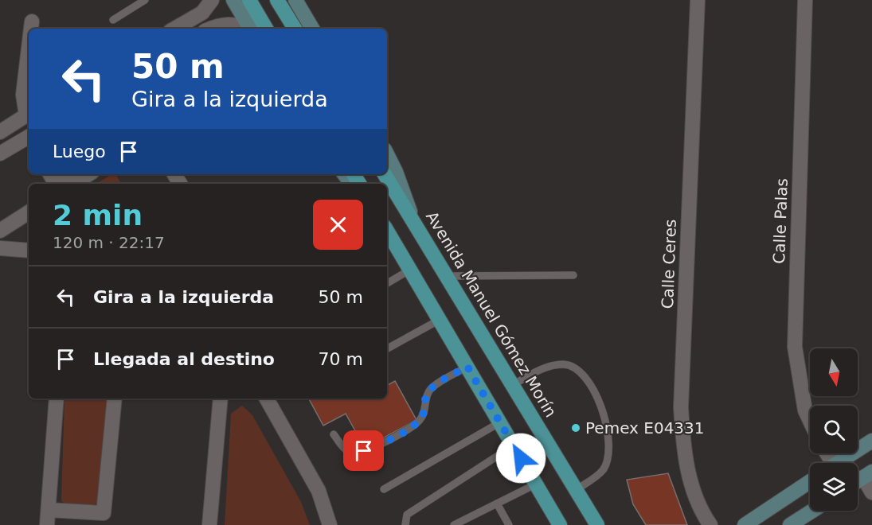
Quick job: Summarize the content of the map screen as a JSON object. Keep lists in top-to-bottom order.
{
  "streets": {
    "main road": ["Avenida Manuel Gómez Morín"],
    "street": ["Calle Palas", "Calle Ceres"]
  },
  "places": ["Pemex E04331"],
  "north": "bottom",
  "page": {
    "turn": ["50 m", "Gira a la izquierda"],
    "then": "Luego",
    "heading": ["2 min", "120 m · 22:17"],
    "list": [
      {
        "name": "Gira a la izquierda",
        "value": "50 m"
      },
      {
        "name": "Llegada al destino",
        "value": "70 m"
      }
    ]
  }
}
